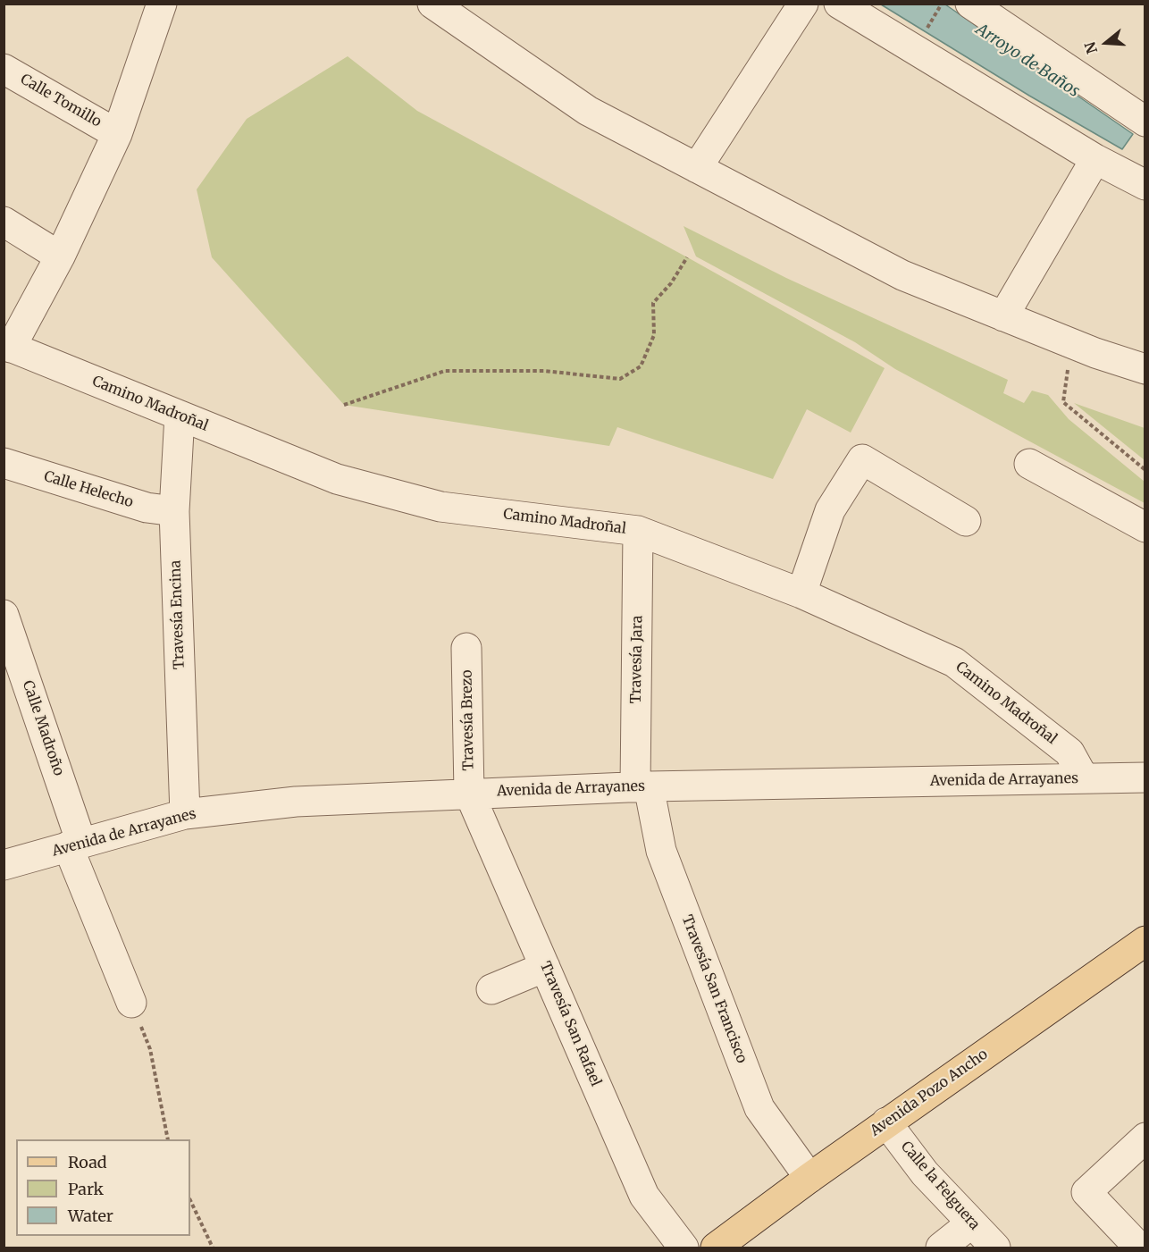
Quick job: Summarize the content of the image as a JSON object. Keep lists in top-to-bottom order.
{
  "streets": {
    "main road": ["Avenida Pozo Ancho"],
    "street": [
      "Calle Tomillo",
      "Camino Madroñal",
      "Calle Helecho",
      "Travesía Encina",
      "Travesía Jara",
      "Travesía Brezo",
      "Calle Madroño",
      "Avenida de Arrayanes",
      "Travesía San Francisco",
      "Travesía San Rafael",
      "Calle la Felguera"
    ]
  },
  "crossings": [
    ["Camino Madroñal", "Travesía Encina"],
    ["Camino Madroñal", "Travesía Jara"],
    ["Camino Madroñal", "Avenida de Arrayanes"],
    ["Calle Helecho", "Travesía Encina"],
    ["Travesía Encina", "Avenida de Arrayanes"],
    ["Travesía Jara", "Avenida de Arrayanes"],
    ["Travesía Jara", "Travesía San Francisco"],
    ["Travesía Brezo", "Avenida de Arrayanes"],
    ["Travesía Brezo", "Travesía San Rafael"],
    ["Calle Madroño", "Avenida de Arrayanes"],
    ["Avenida de Arrayanes", "Travesía San Francisco"],
    ["Avenida de Arrayanes", "Travesía San Rafael"],
    ["Travesía San Francisco", "Avenida Pozo Ancho"],
    ["Avenida Pozo Ancho", "Calle la Felguera"]
  ],
  "water": ["Arroyo de Baños"],
  "legend": ["Road", "Park", "Water"],
  "north": "left"
}
